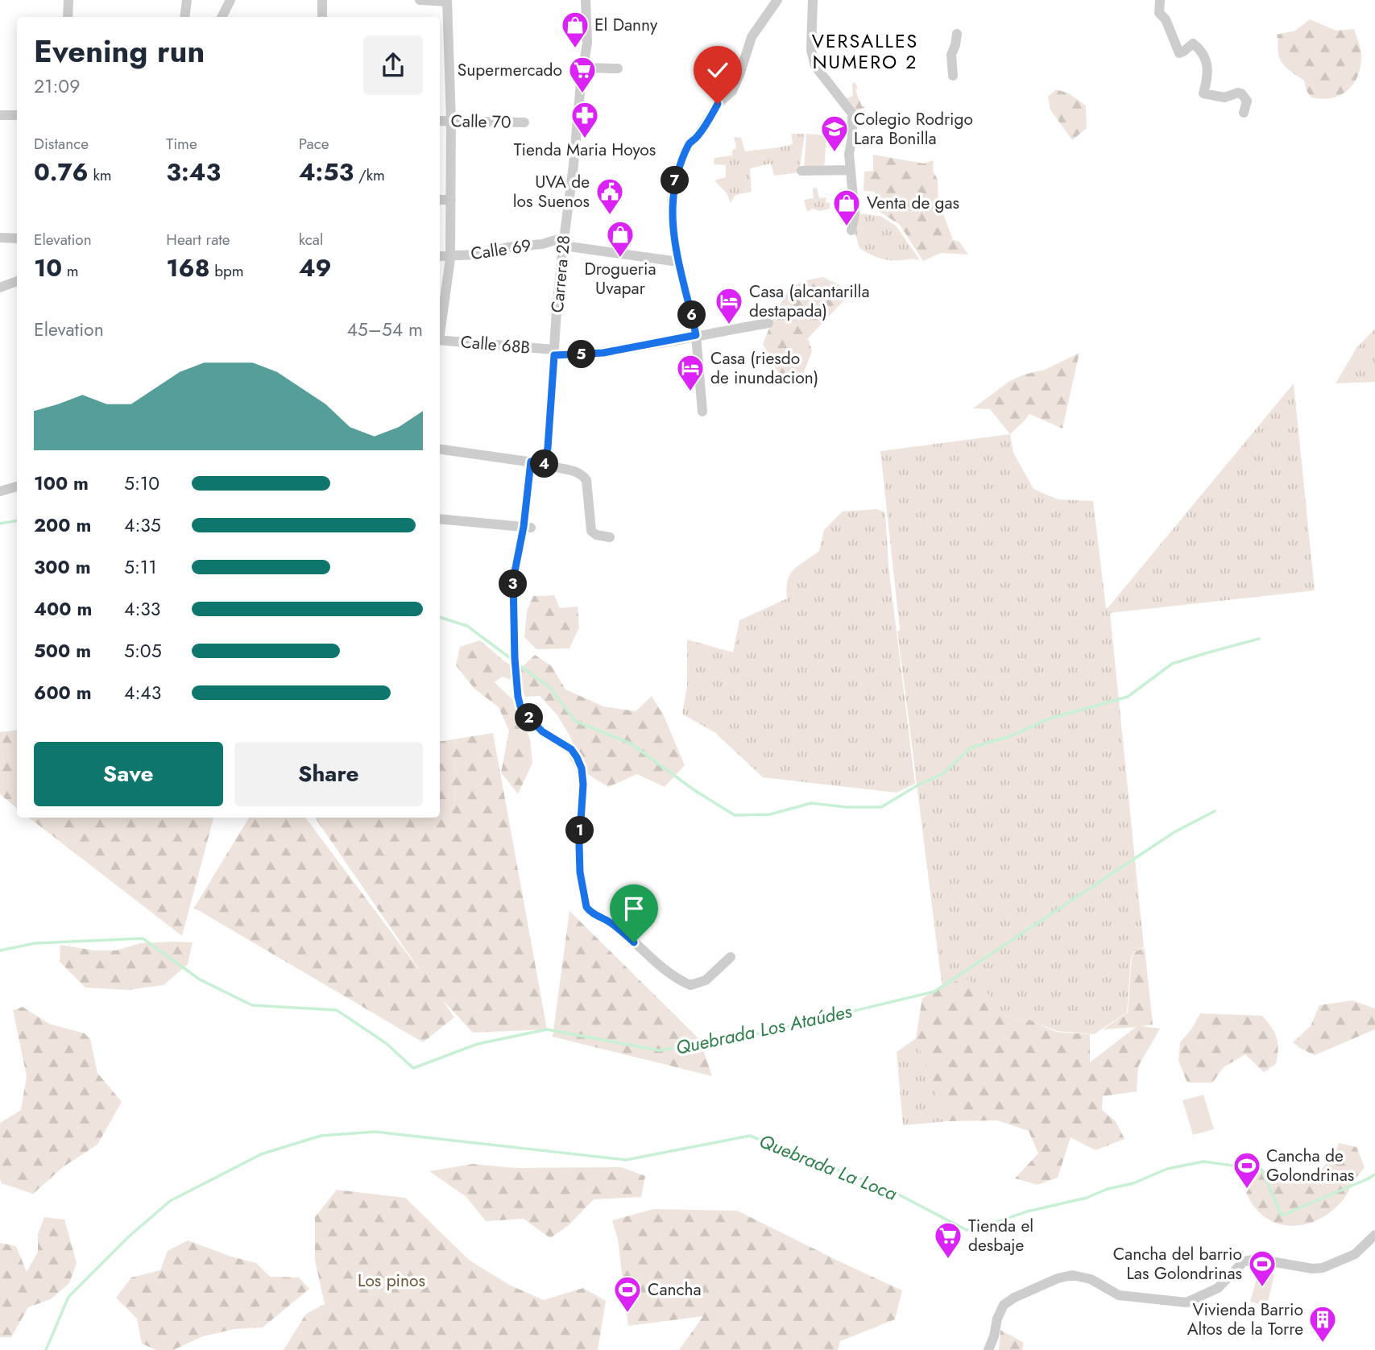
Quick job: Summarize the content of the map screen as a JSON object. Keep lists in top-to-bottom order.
{
  "streets": {
    "street": [
      "Calle 70",
      "Calle 69",
      "Carrera 28",
      "Calle 68B"
    ]
  },
  "crossings": [
    ["Calle 69", "Carrera 28"],
    ["Carrera 28", "Calle 68B"]
  ],
  "districts": ["VERSALLES NUMERO 2"],
  "water": ["Quebrada Los Ataúdes", "Quebrada La Loca"],
  "parks": ["Los pinos"],
  "places": {
    "shop": ["El Danny", "Venta de gas", "Drogueria Uvapar"],
    "supermarket": ["Supermercado", "Tienda el desbaje"],
    "pharmacy": ["Tienda Maria Hoyos"],
    "school or university": ["Colegio Rodrigo Lara Bonilla"],
    "public building": ["UVA de los Suenos"],
    "hotel": ["Casa (alcantarilla destapada)", "Casa (riesdo de inundacion)"],
    "sports": ["Cancha de Golondrinas", "Cancha del barrio Las Golondrinas", "Cancha"],
    "building": ["Vivienda Barrio Altos de la Torre"]
  },
  "page": {
    "heading": ["Evening run", "21:09"],
    "stats": [
      ["Distance", "0.76 km"],
      ["Time", "3:43"],
      ["Pace", "4:53 /km"],
      ["Elevation", "10 m"],
      ["Heart rate", "168 bpm"],
      ["kcal", "49"]
    ],
    "pins": [
      "7",
      "6",
      "5",
      "4",
      "3",
      "2",
      "1"
    ],
    "chart": ["Elevation", "45–54 m"],
    "list": [
      {
        "name": "100 m",
        "note": "5:10"
      },
      {
        "name": "200 m",
        "note": "4:35"
      },
      {
        "name": "300 m",
        "note": "5:11"
      },
      {
        "name": "400 m",
        "note": "4:33"
      },
      {
        "name": "500 m",
        "note": "5:05"
      },
      {
        "name": "600 m",
        "note": "4:43"
      }
    ],
    "buttons": ["Save", "Share"]
  }
}
